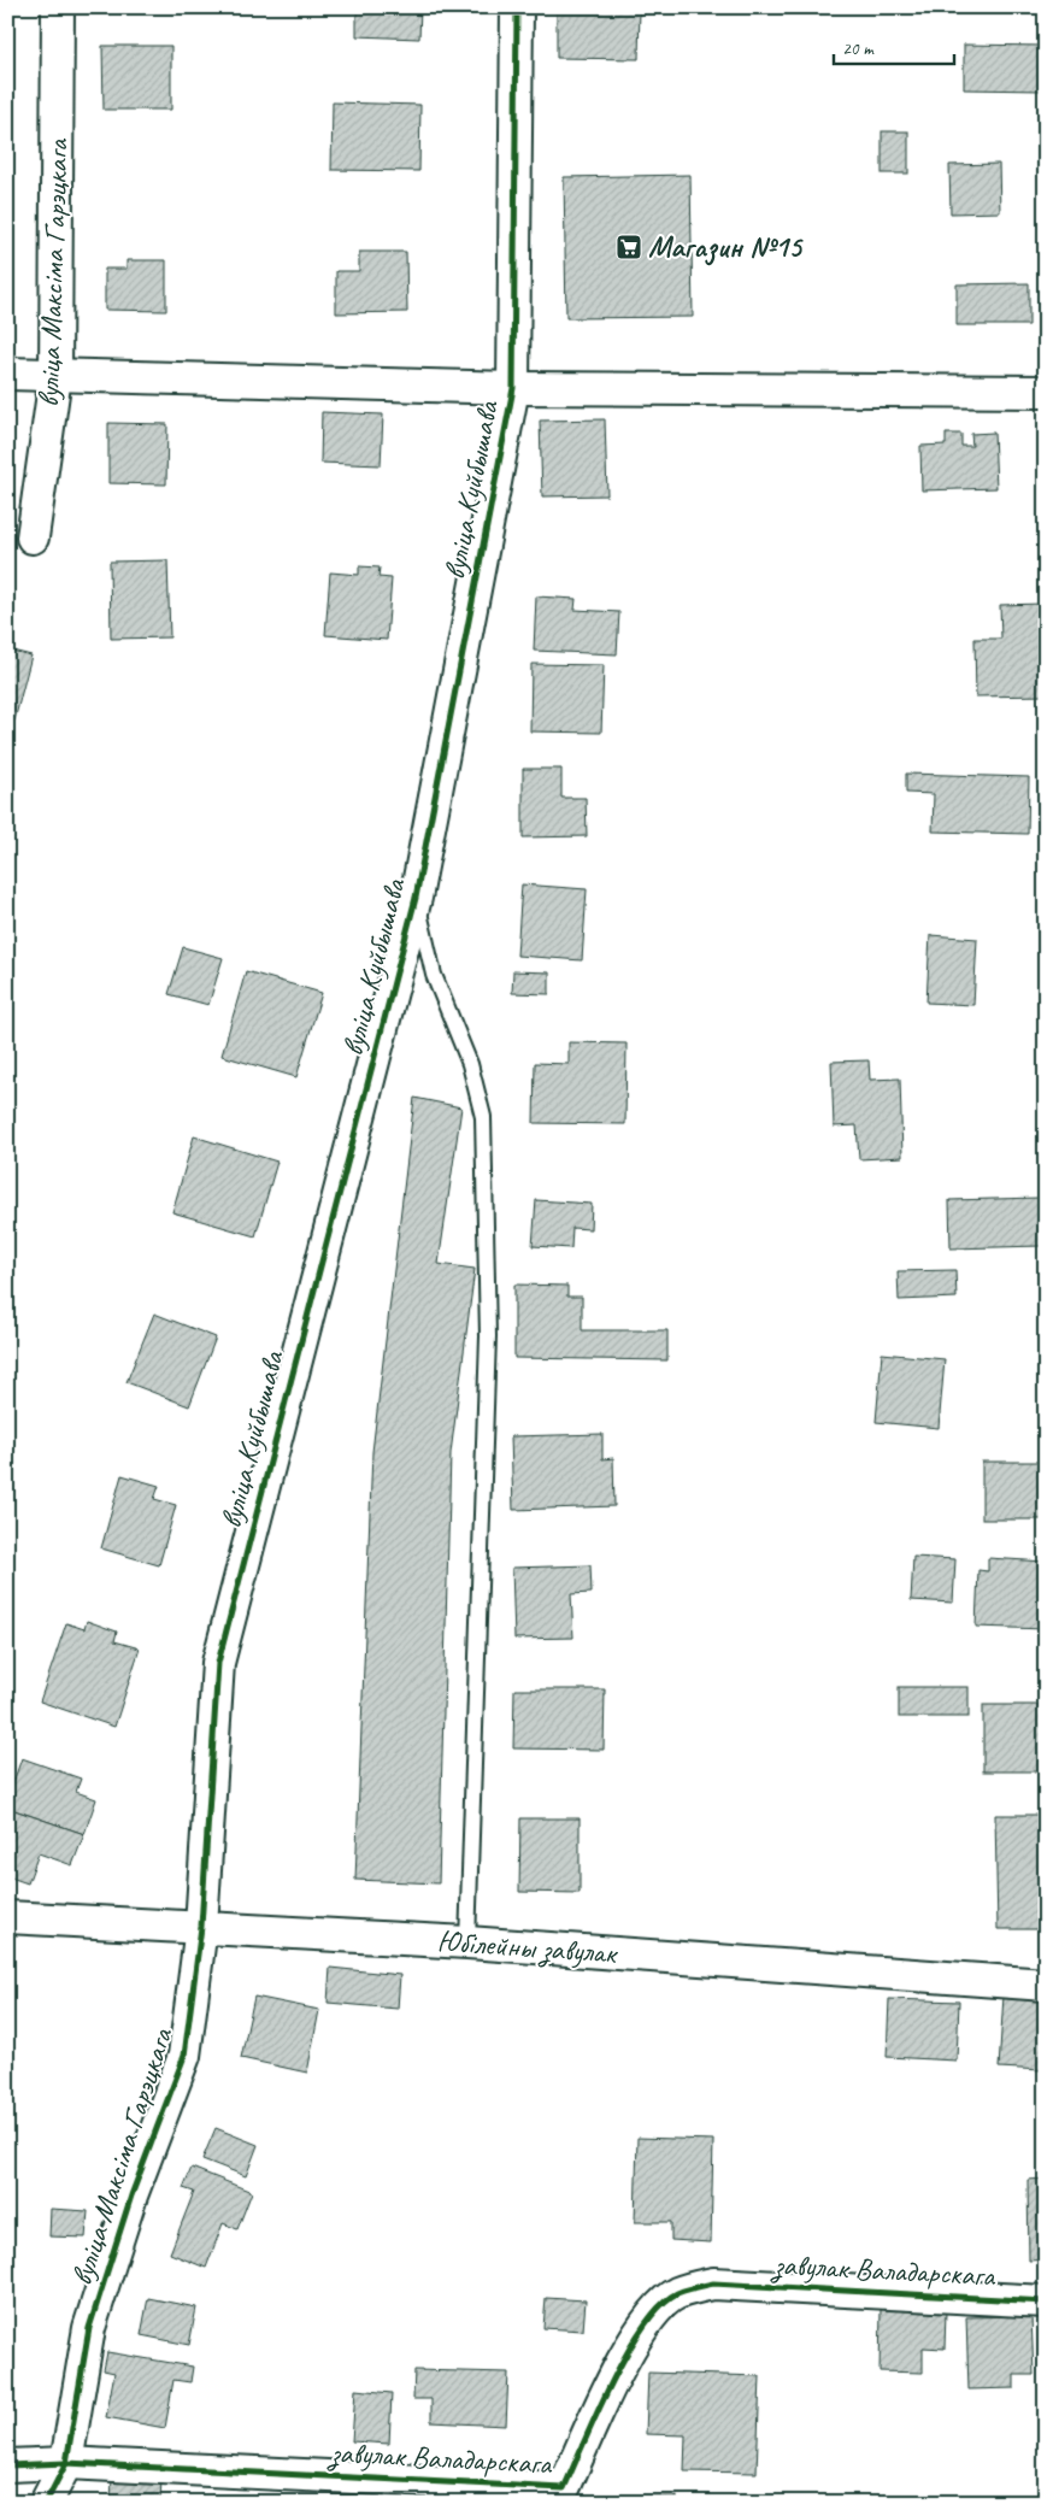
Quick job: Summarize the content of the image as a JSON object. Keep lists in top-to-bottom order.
{
  "streets": {
    "street": [
      "вуліца Максіма Гарэцкага",
      "вуліца Куйбышава",
      "Юбілейны завулак",
      "завулак Валадарскага"
    ]
  },
  "crossings": [
    ["вуліца Максіма Гарэцкага", "вуліца Куйбышава"],
    ["вуліца Максіма Гарэцкага", "Юбілейны завулак"],
    ["вуліца Максіма Гарэцкага", "завулак Валадарскага"],
    ["вуліца Куйбышава", "Юбілейны завулак"]
  ],
  "places": {
    "supermarket": ["Магазин №15"]
  },
  "scale_bar": "20 m"
}
